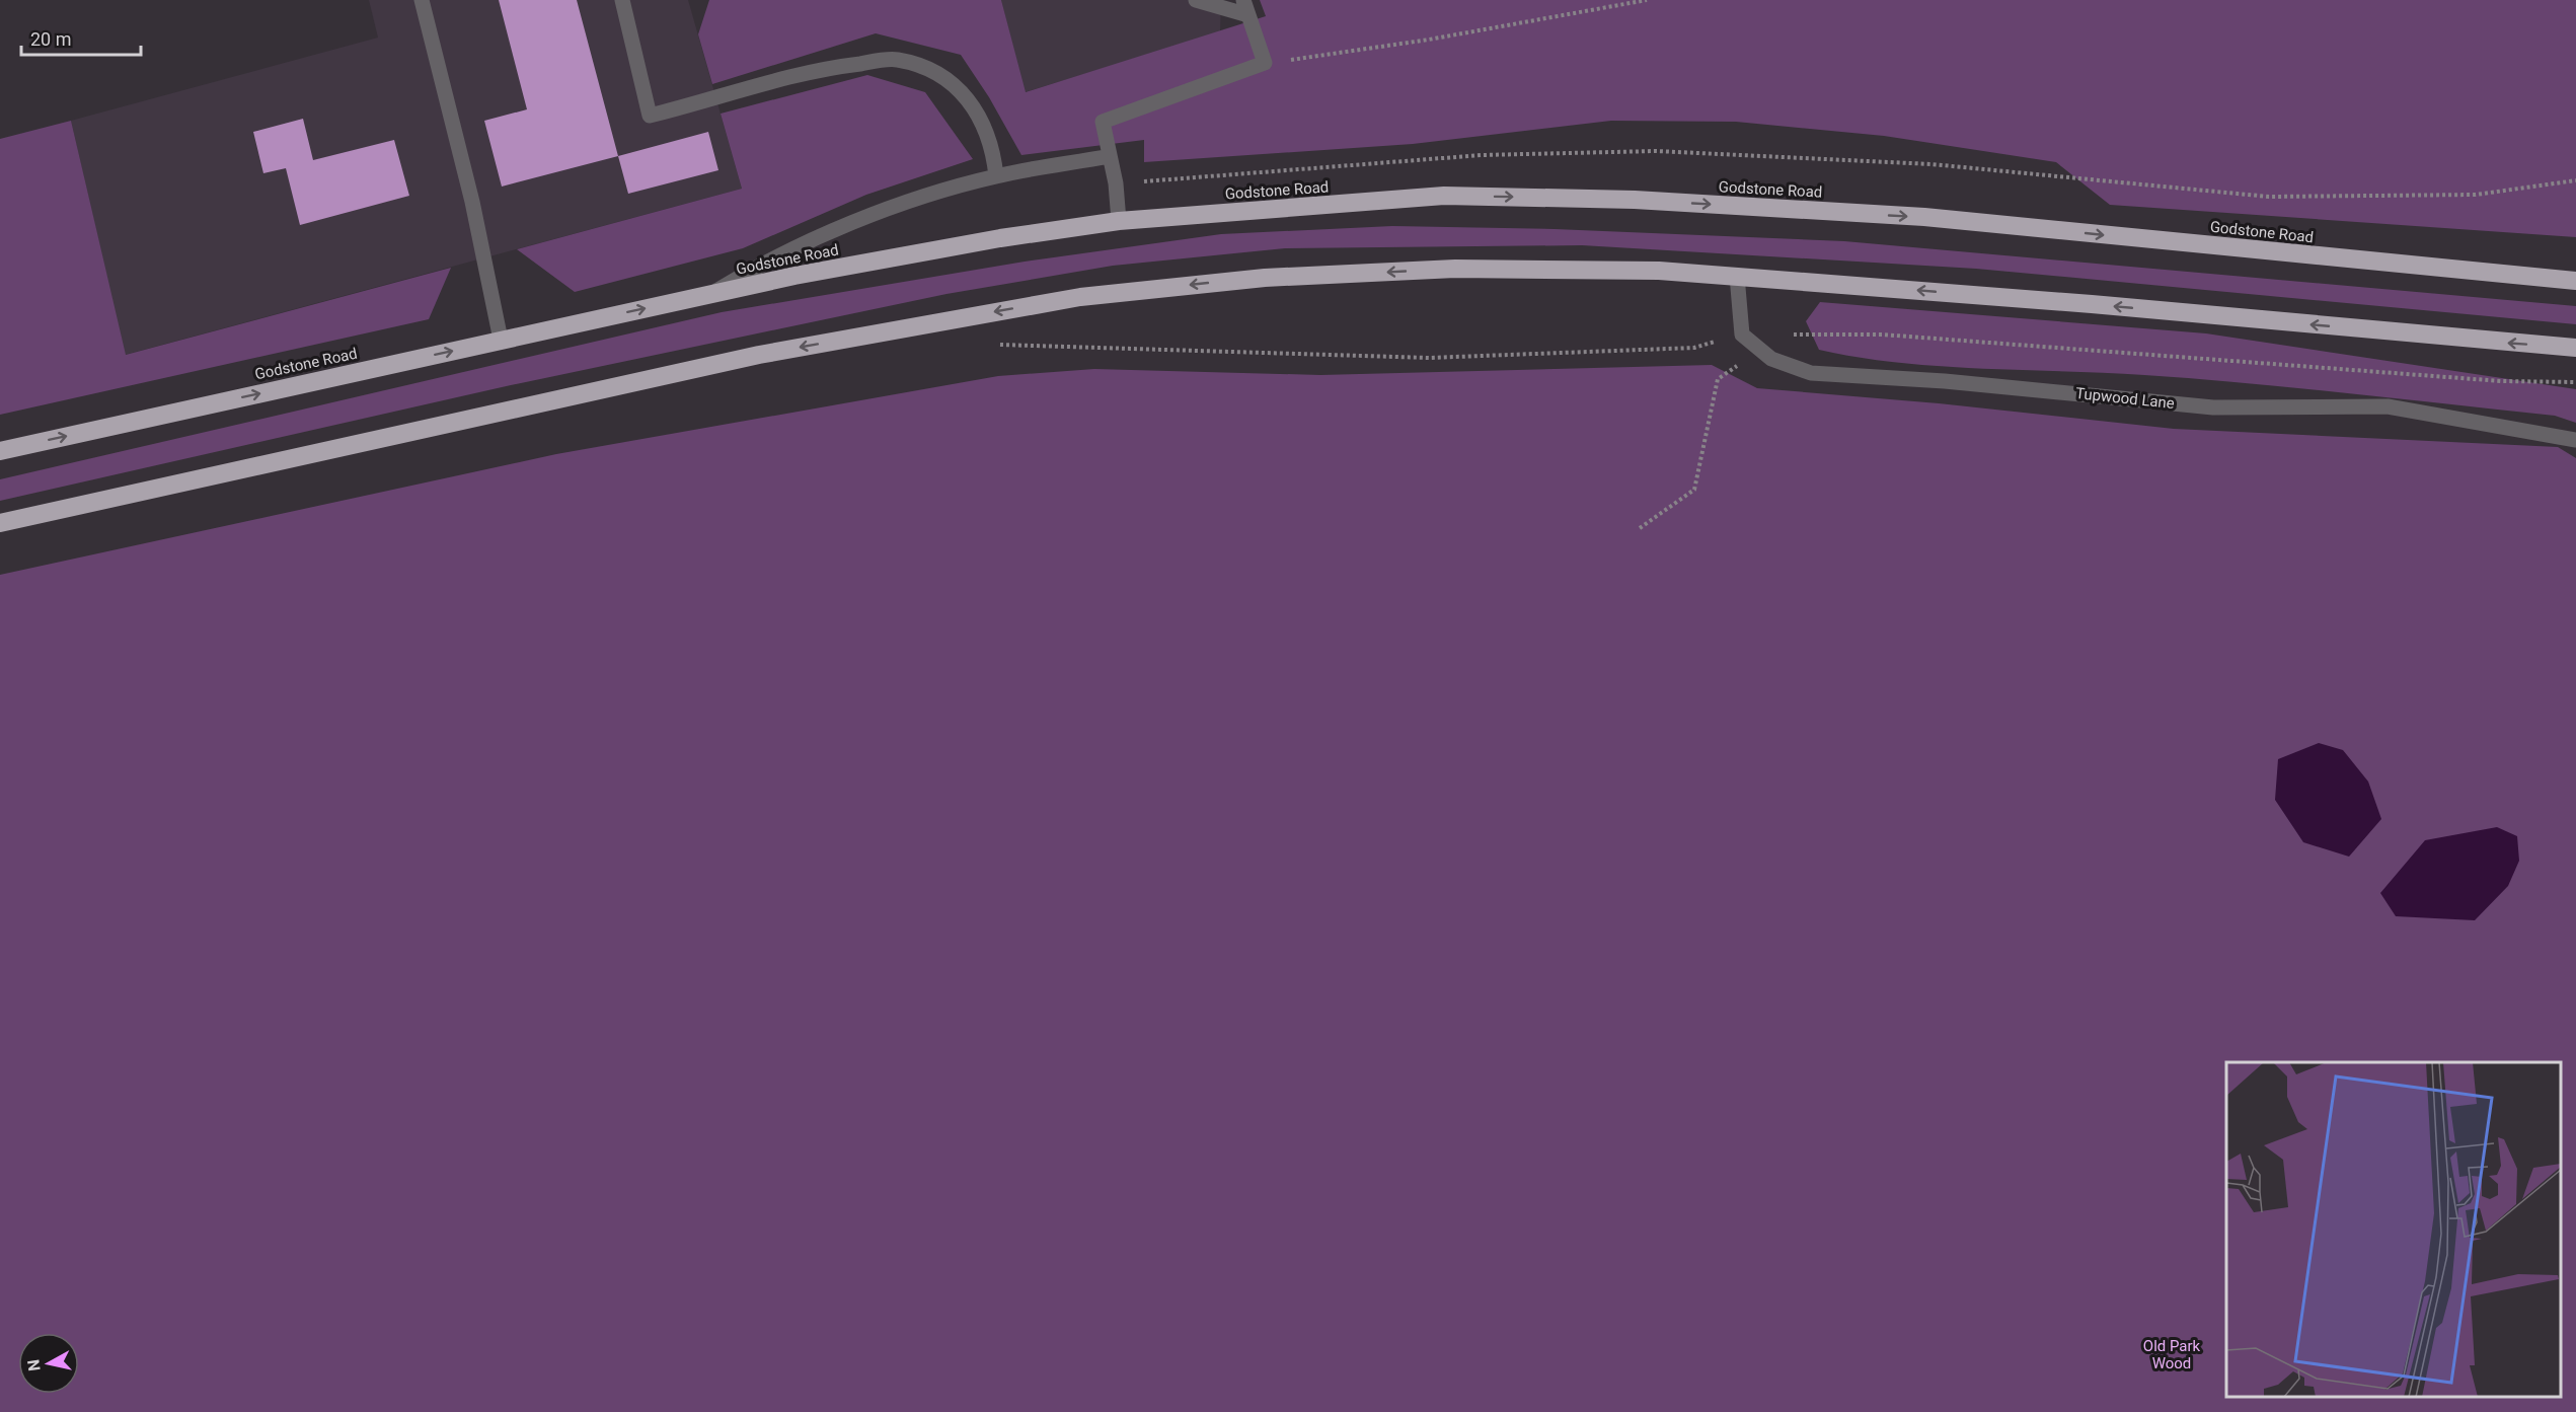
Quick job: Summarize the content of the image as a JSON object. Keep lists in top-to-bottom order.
{
  "streets": {
    "highway": ["Godstone Road"],
    "street": ["Tupwood Lane"]
  },
  "parks": ["Old Park Wood"],
  "scale_bar": "20 m",
  "north": "left"
}
